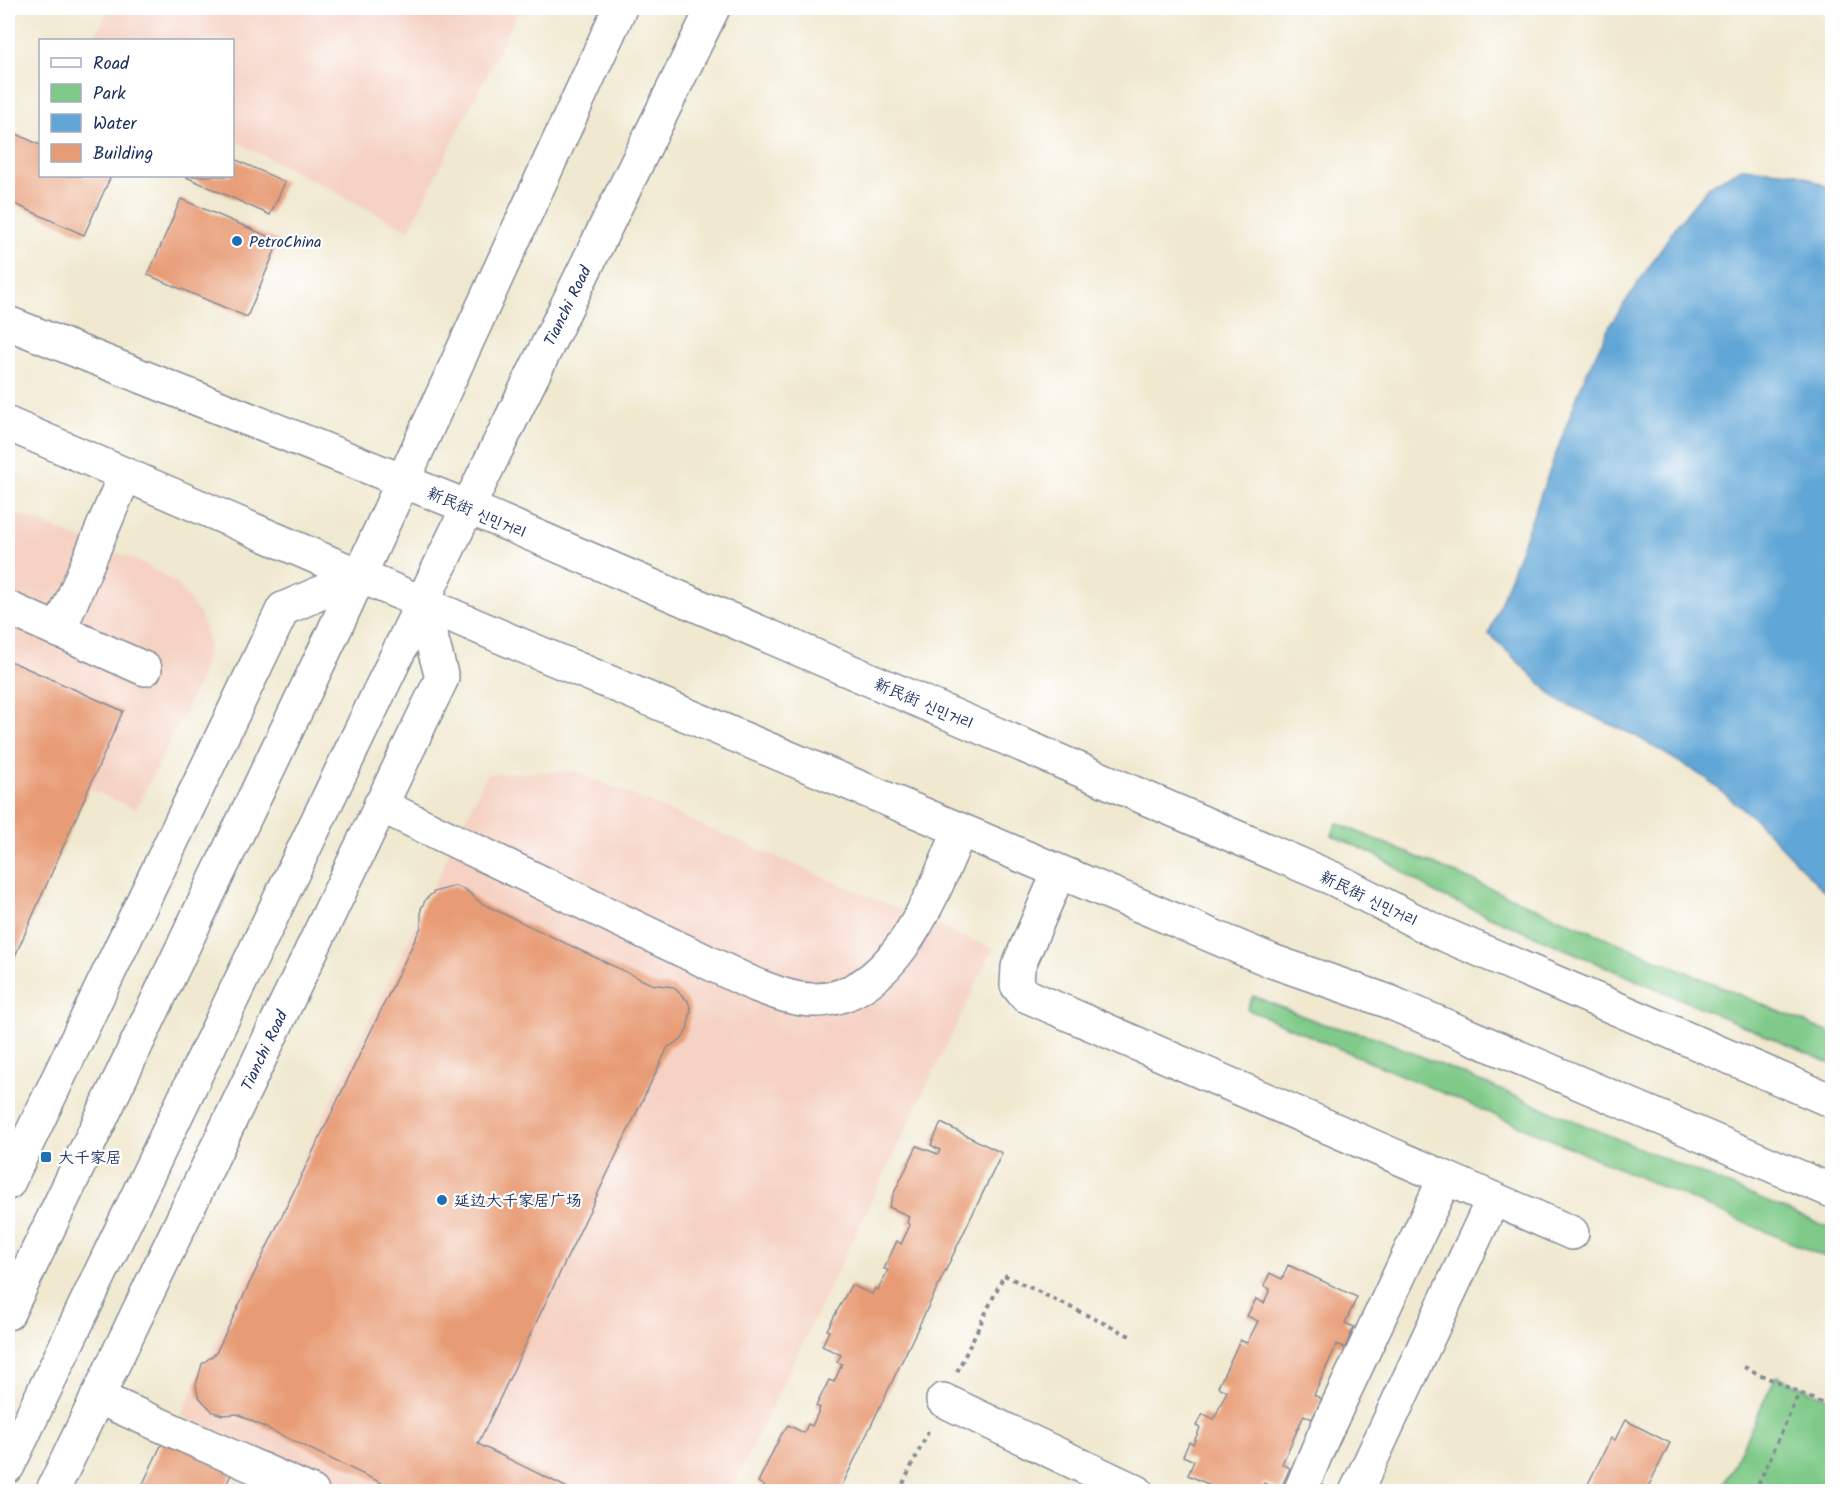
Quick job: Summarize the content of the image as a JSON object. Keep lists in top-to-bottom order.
{
  "streets": {
    "main road": ["Tianchi Road", "新民街 신민거리"]
  },
  "crossings": [
    ["Tianchi Road", "新民街 신민거리"]
  ],
  "places": {
    "other": ["PetroChina", "延边大千家居广场"],
    "transit": ["大千家居"]
  },
  "legend": [
    "Road",
    "Park",
    "Water",
    "Building"
  ]
}
